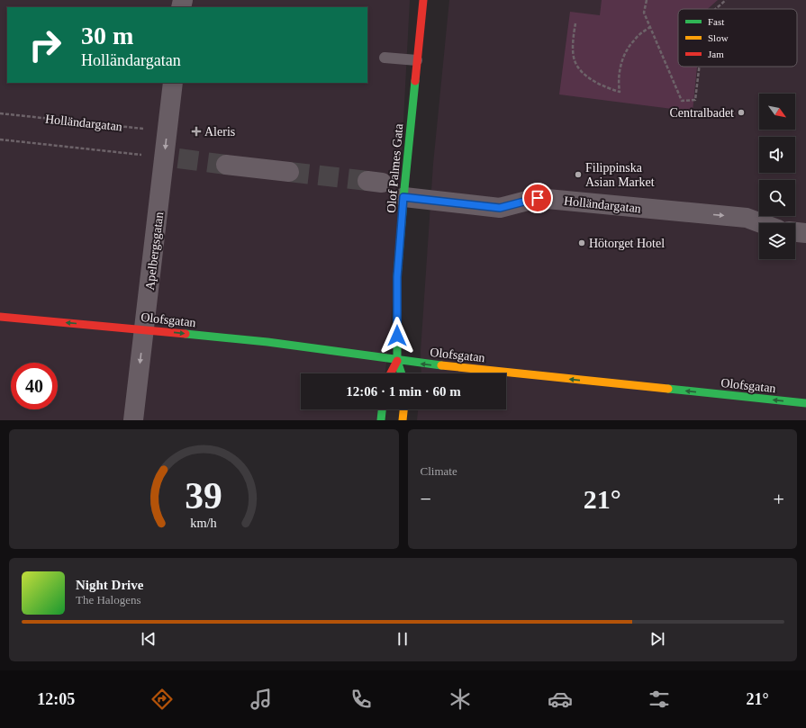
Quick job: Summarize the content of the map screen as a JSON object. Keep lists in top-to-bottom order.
{
  "streets": {
    "street": [
      "Holländargatan",
      "Olof Palmes Gata",
      "Apelbergsgatan",
      "Olofsgatan"
    ]
  },
  "crossings": [
    ["Holländargatan", "Olof Palmes Gata"],
    ["Holländargatan", "Apelbergsgatan"],
    ["Olof Palmes Gata", "Olofsgatan"],
    ["Apelbergsgatan", "Olofsgatan"]
  ],
  "one_way": ["Holländargatan", "Apelbergsgatan"],
  "places": {
    "other": ["Centralbadet", "Filippinska Asian Market", "Hötorget Hotel"],
    "health": ["Aleris"]
  },
  "legend": ["Fast", "Slow", "Jam"],
  "north": "bottom right",
  "page": {
    "turn": ["30 m", "Holländargatan"],
    "limit": "40",
    "trip": "12:06 · 1 min · 60 m",
    "tile": "Climate",
    "heat": ["−", "21°", "+"],
    "song": ["Night Drive", "The Halogens"],
    "tabs": ["12:05", "21°"],
    "gauge": ["39", "km/h"]
  }
}
